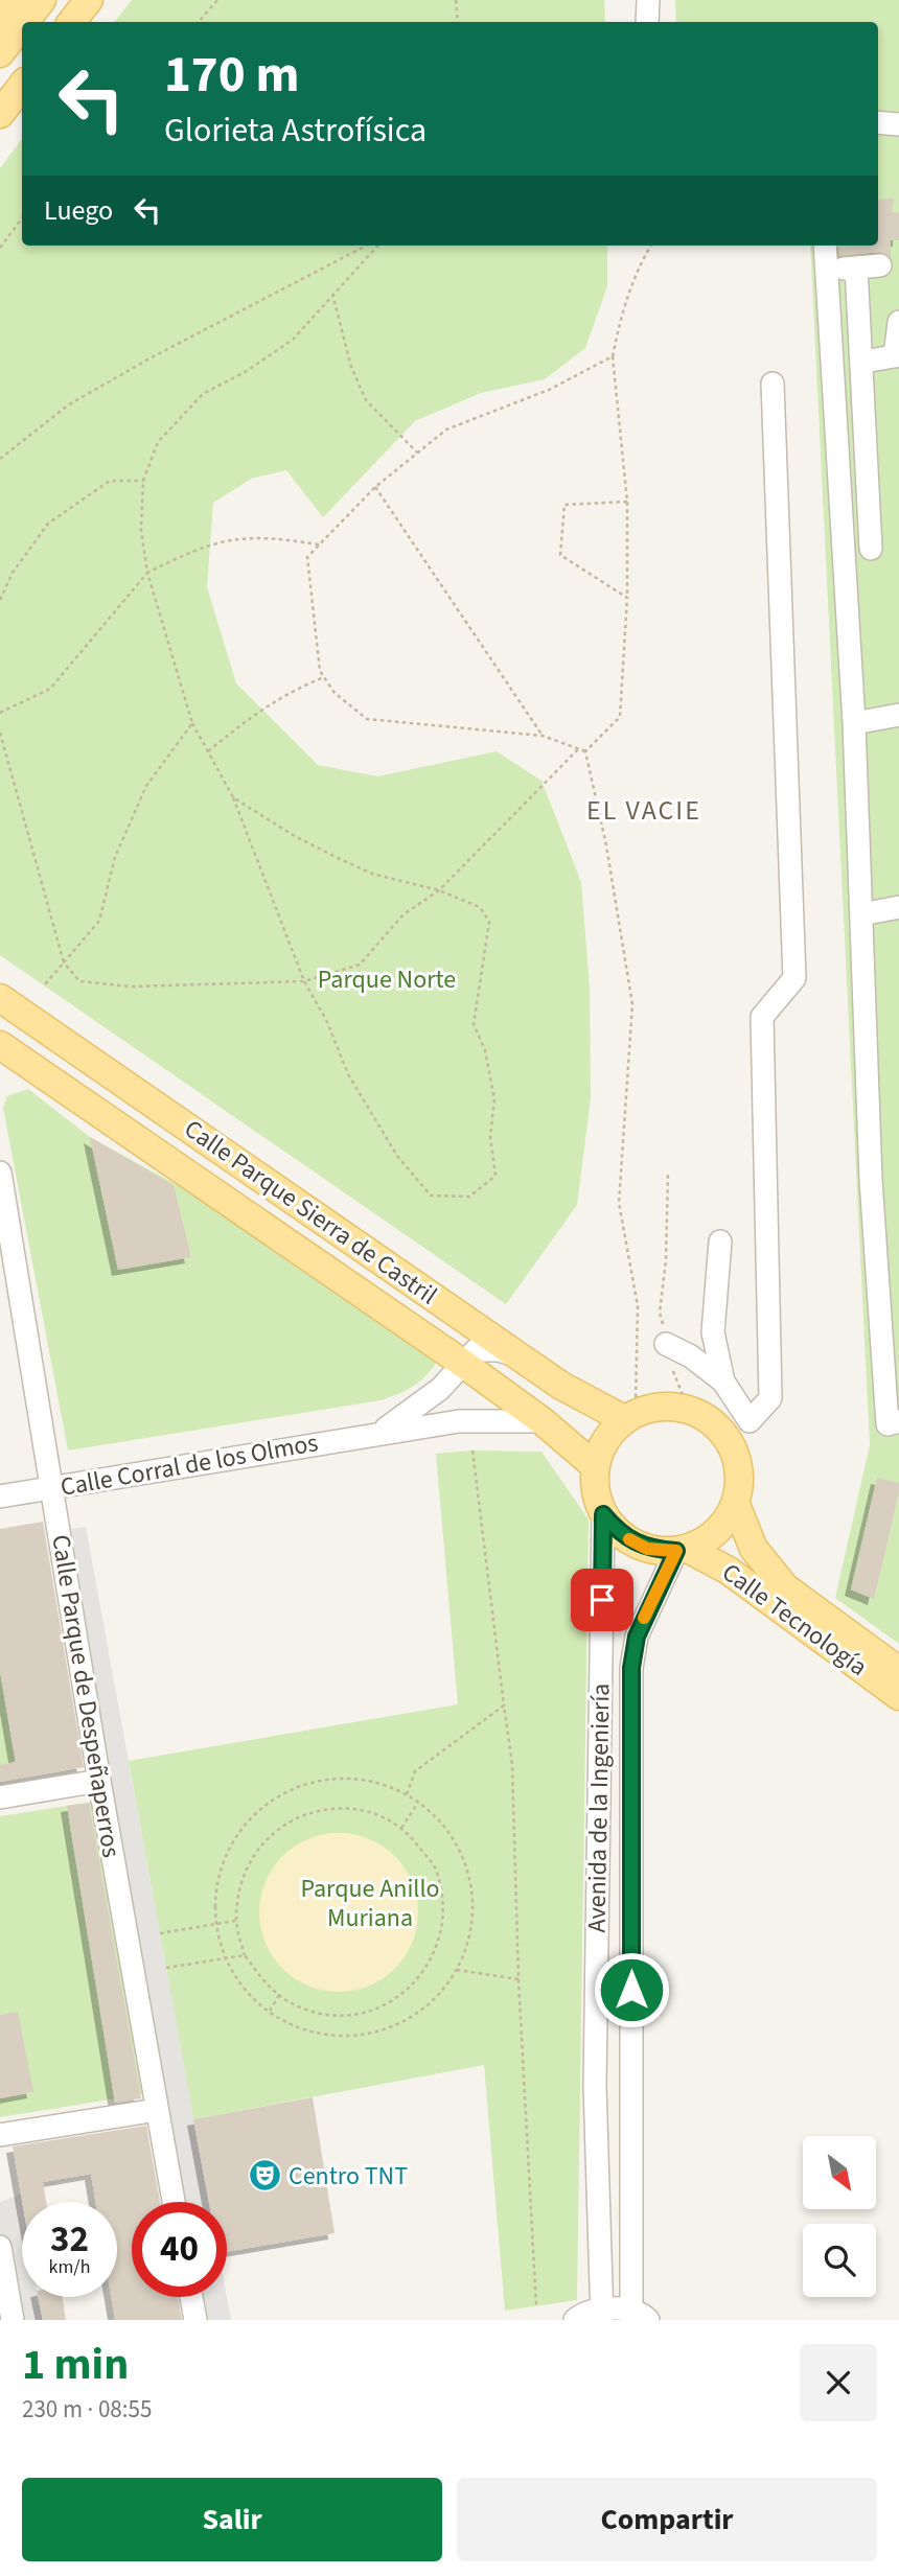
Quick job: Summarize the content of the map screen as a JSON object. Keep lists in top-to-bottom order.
{
  "streets": {
    "main road": ["Calle Parque Sierra de Castril", "Calle Tecnología"],
    "street": ["Calle Corral de los Olmos", "Calle Parque de Despeñaperros", "Avenida de la Ingeniería"]
  },
  "crossings": [
    ["Calle Parque Sierra de Castril", "Calle Corral de los Olmos"],
    ["Calle Parque Sierra de Castril", "Calle Tecnología"],
    ["Calle Parque Sierra de Castril", "Avenida de la Ingeniería"],
    ["Calle Corral de los Olmos", "Calle Parque de Despeñaperros"],
    ["Calle Tecnología", "Avenida de la Ingeniería"]
  ],
  "districts": ["EL VACIE"],
  "parks": ["Parque Norte", "Parque Anillo Muriana"],
  "places": {
    "theatre": ["Centro TNT"]
  },
  "north": "bottom right",
  "page": {
    "turn": ["170 m", "Glorieta Astrofísica"],
    "then": "Luego",
    "speed": "32 km/h",
    "limit": "40",
    "heading": ["1 min", "230 m · 08:55"],
    "buttons": ["Salir", "Compartir"]
  }
}
